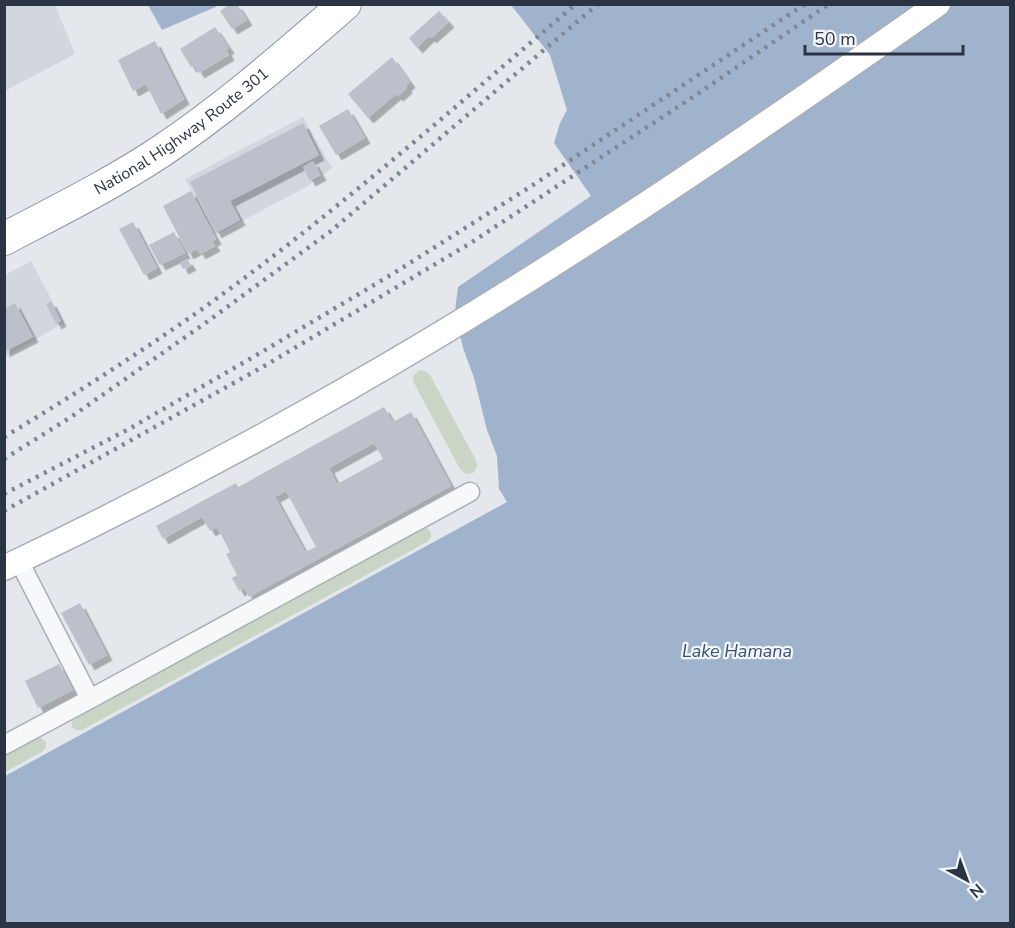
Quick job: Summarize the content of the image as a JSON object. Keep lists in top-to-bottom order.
{
  "streets": {
    "highway": ["National Highway Route 301"]
  },
  "water": ["Lake Hamana"],
  "scale_bar": "50 m",
  "north": "bottom right"
}
